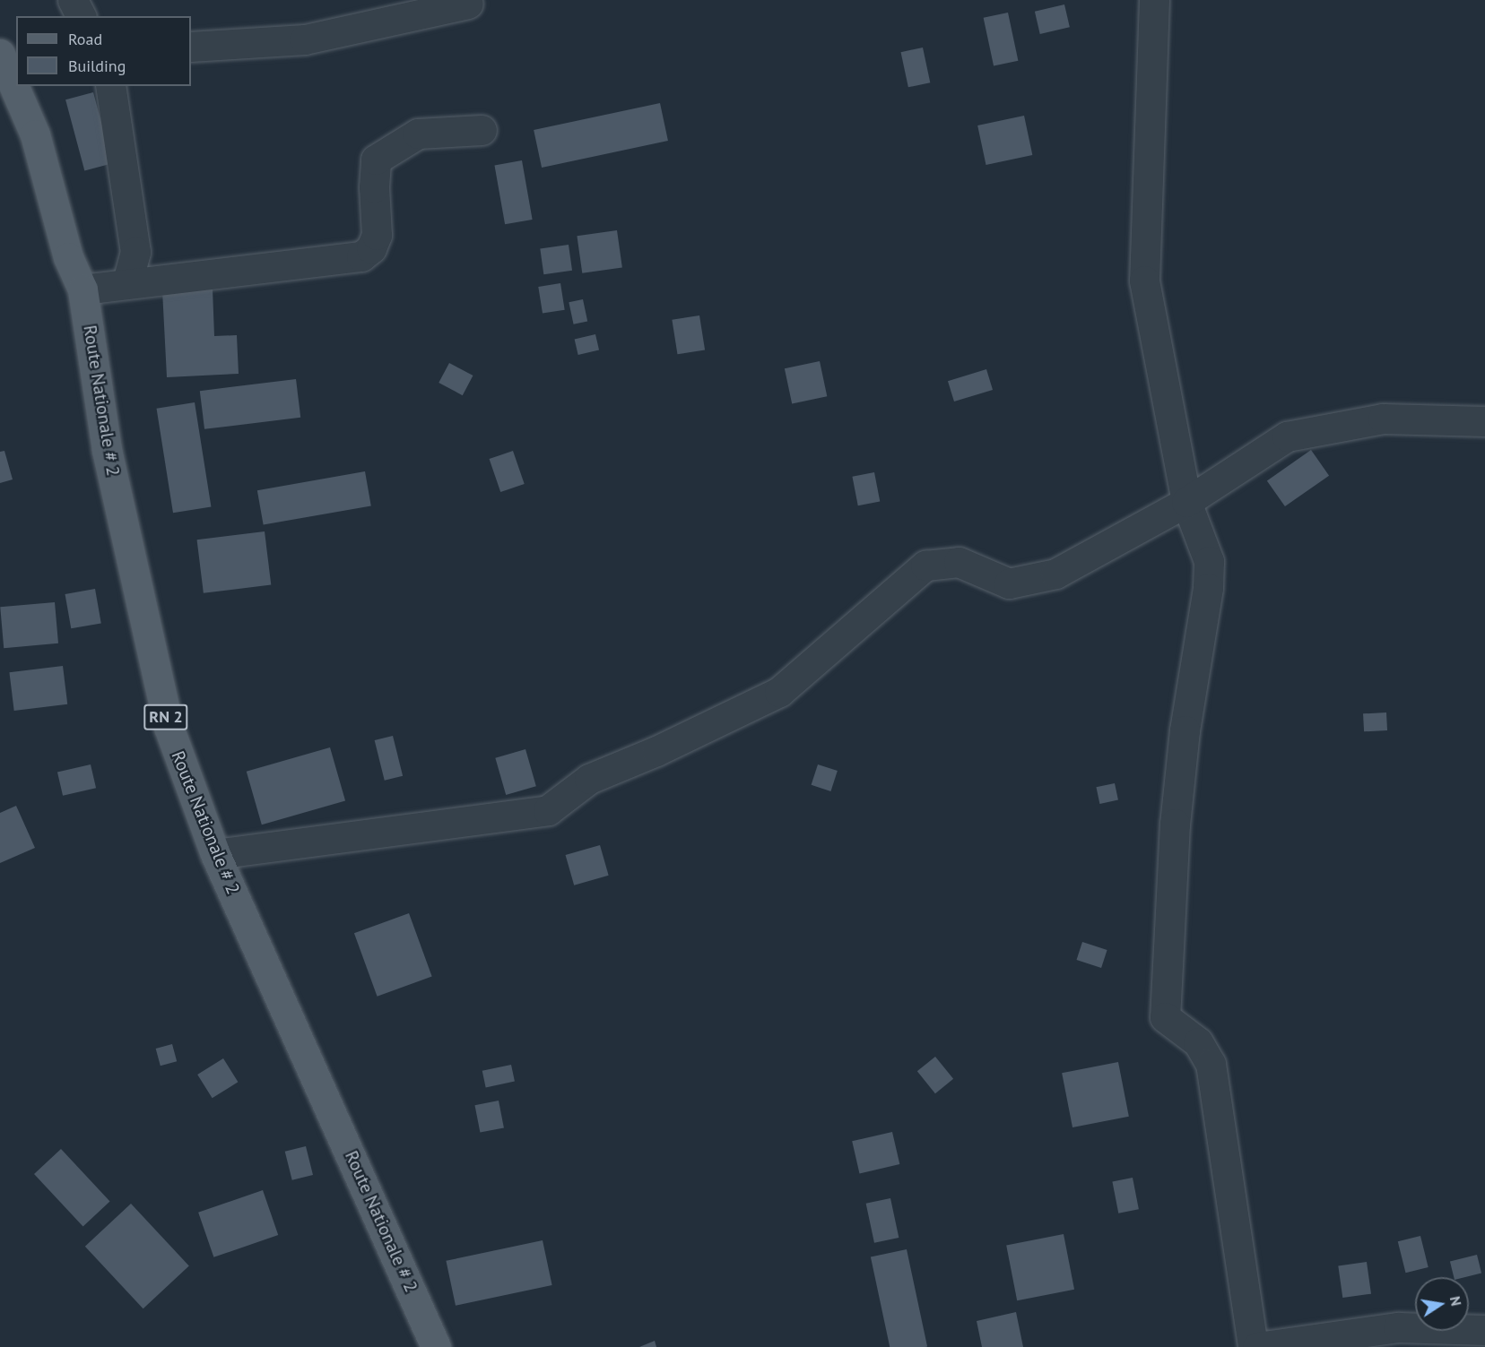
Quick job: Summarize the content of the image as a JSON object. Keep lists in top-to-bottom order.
{
  "streets": {
    "main road": ["Route Nationale # 2", "RN 2"]
  },
  "legend": ["Road", "Building"],
  "north": "right"
}
